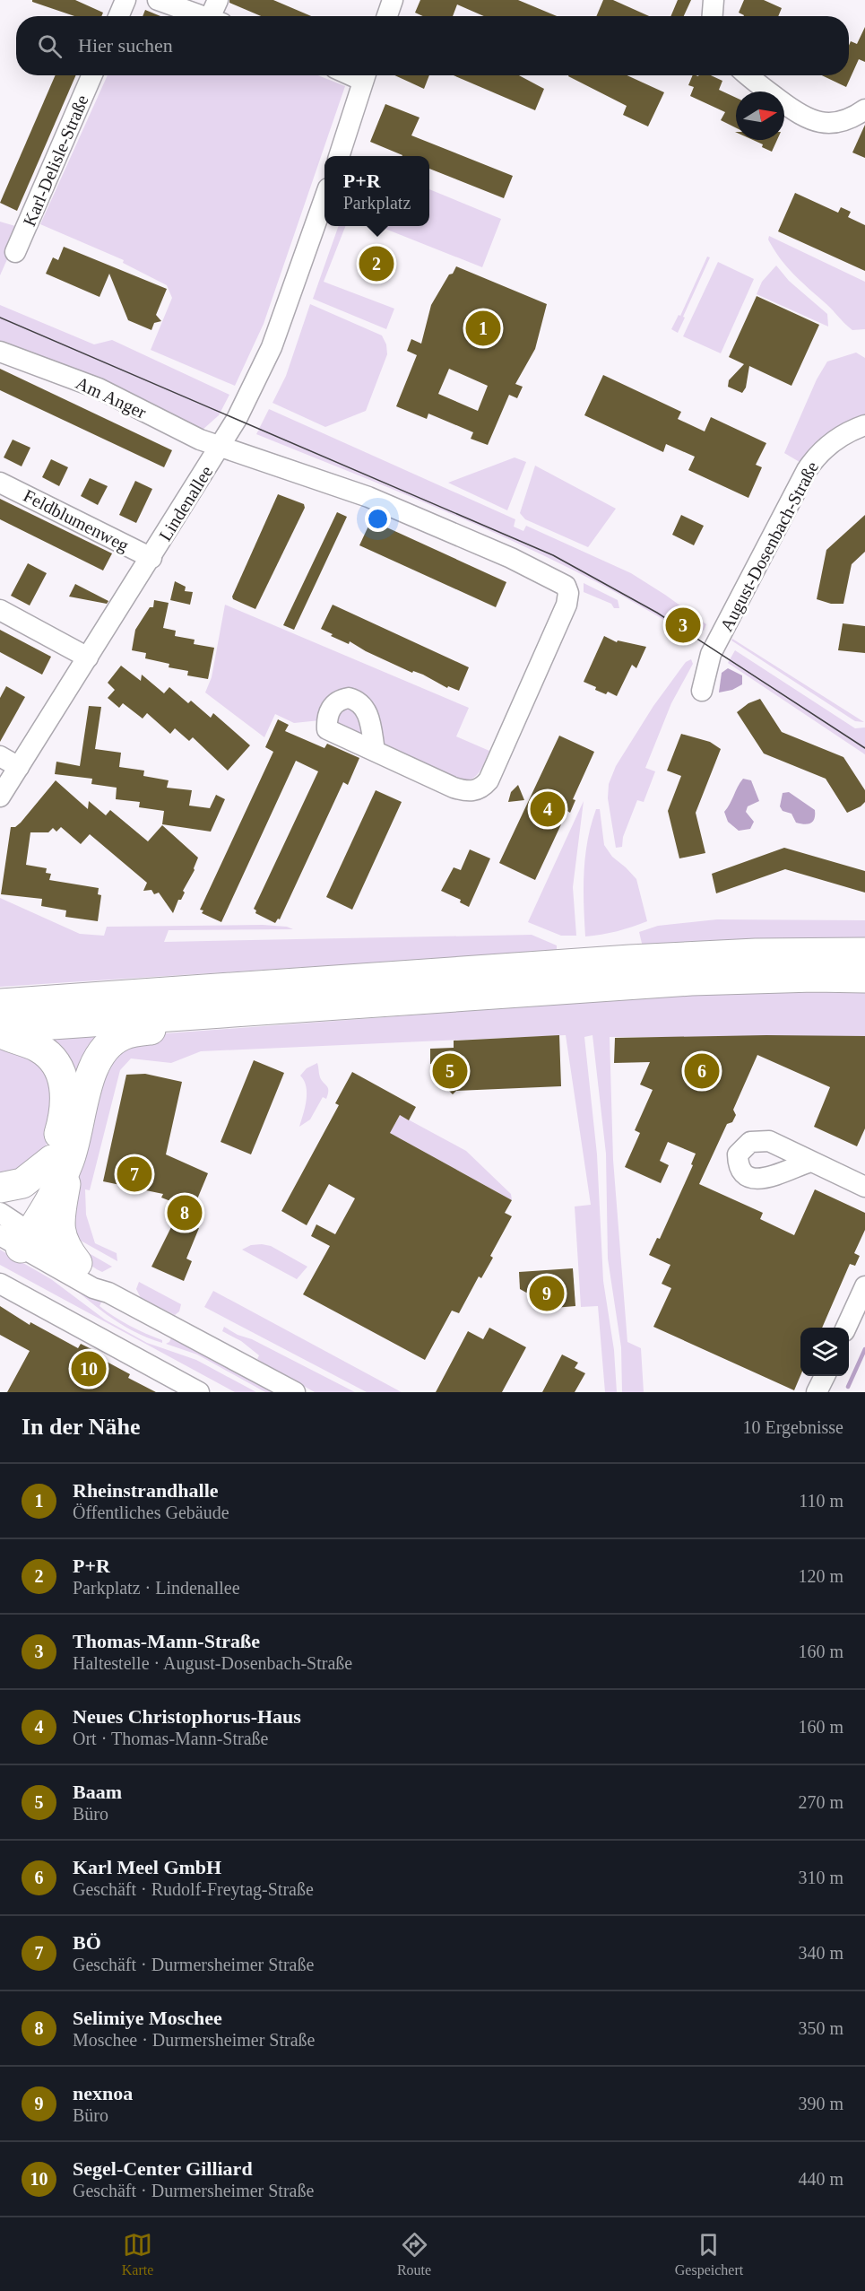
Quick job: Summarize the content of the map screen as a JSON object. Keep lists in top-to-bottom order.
{
  "streets": {
    "street": [
      "Karl-Delisle-Straße",
      "Am Anger",
      "Lindenallee",
      "Feldblumenweg",
      "August-Dosenbach-Straße"
    ]
  },
  "crossings": [
    ["Am Anger", "Lindenallee"],
    ["Lindenallee", "Feldblumenweg"]
  ],
  "north": "right",
  "page": {
    "search": "Hier suchen",
    "popup": ["P+R", "Parkplatz"],
    "pins": [
      "2",
      "1",
      "3",
      "4",
      "5",
      "6",
      "7",
      "8",
      "9",
      "10"
    ],
    "heading": ["In der Nähe", "10 Ergebnisse"],
    "list": [
      {
        "mark": "1",
        "name": "Rheinstrandhalle",
        "note": "Öffentliches Gebäude",
        "value": "110 m"
      },
      {
        "mark": "2",
        "name": "P+R",
        "note": "Parkplatz · Lindenallee",
        "value": "120 m"
      },
      {
        "mark": "3",
        "name": "Thomas-Mann-Straße",
        "note": "Haltestelle · August-Dosenbach-Straße",
        "value": "160 m"
      },
      {
        "mark": "4",
        "name": "Neues Christophorus-Haus",
        "note": "Ort · Thomas-Mann-Straße",
        "value": "160 m"
      },
      {
        "mark": "5",
        "name": "Baam",
        "note": "Büro",
        "value": "270 m"
      },
      {
        "mark": "6",
        "name": "Karl Meel GmbH",
        "note": "Geschäft · Rudolf-Freytag-Straße",
        "value": "310 m"
      },
      {
        "mark": "7",
        "name": "BÖ",
        "note": "Geschäft · Durmersheimer Straße",
        "value": "340 m"
      },
      {
        "mark": "8",
        "name": "Selimiye Moschee",
        "note": "Moschee · Durmersheimer Straße",
        "value": "350 m"
      },
      {
        "mark": "9",
        "name": "nexnoa",
        "note": "Büro",
        "value": "390 m"
      },
      {
        "mark": "10",
        "name": "Segel-Center Gilliard",
        "note": "Geschäft · Durmersheimer Straße",
        "value": "440 m"
      }
    ],
    "nav": ["Karte", "Route", "Gespeichert"]
  }
}
